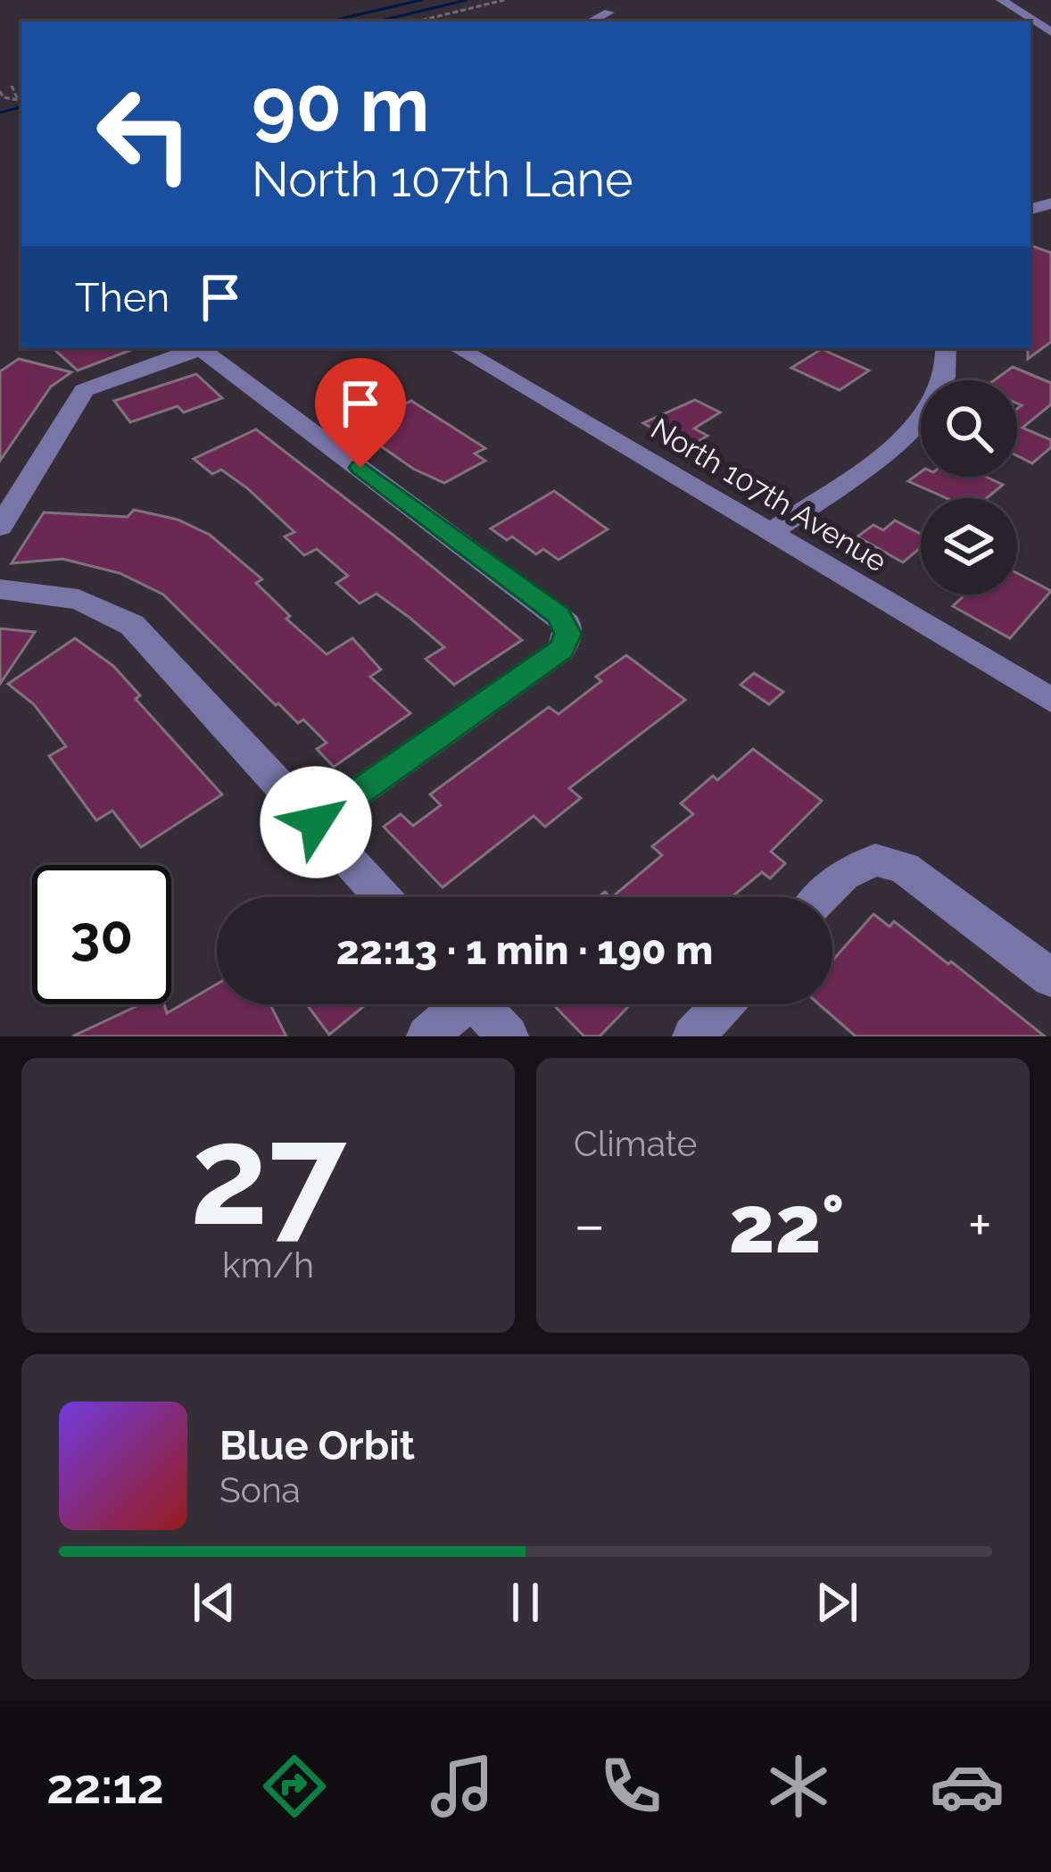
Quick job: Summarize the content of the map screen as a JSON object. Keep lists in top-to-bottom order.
{
  "streets": {
    "street": ["North 107th Avenue"]
  },
  "page": {
    "turn": ["90 m", "North 107th Lane"],
    "then": "Then",
    "limit": "30",
    "trip": "22:13 · 1 min · 190 m",
    "tile": [
      ["27", "km/h"],
      "Climate"
    ],
    "heat": ["−", "22°", "+"],
    "song": ["Blue Orbit", "Sona"],
    "tabs": "22:12"
  }
}
